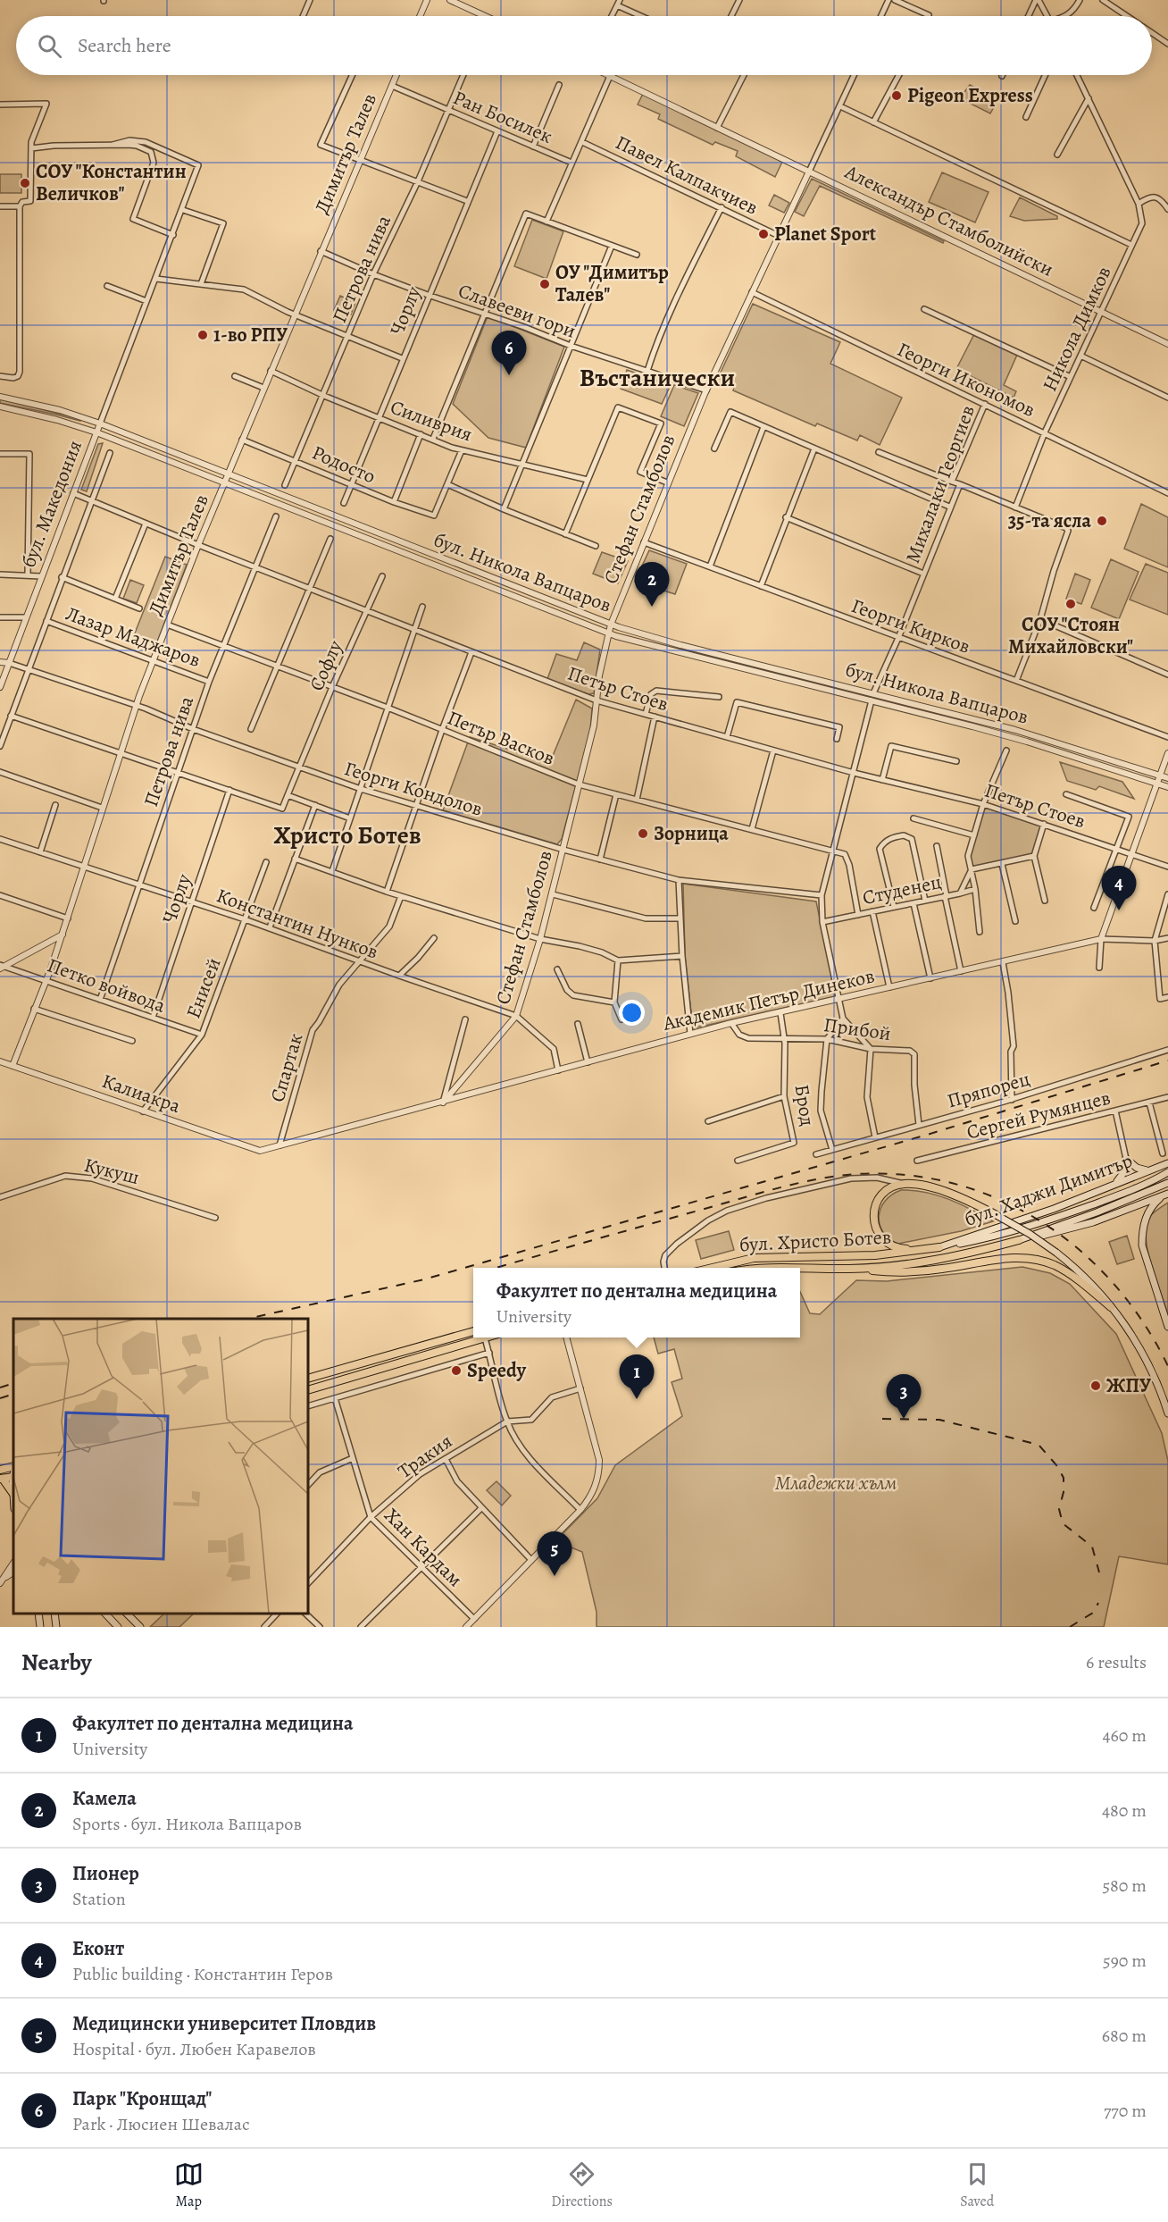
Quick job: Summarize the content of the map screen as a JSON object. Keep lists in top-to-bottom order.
{
  "streets": {
    "main road": ["бул. Хаджи Димитър", "бул. Христо Ботев"],
    "street": [
      "Ран Босилек",
      "Димитър Талев",
      "Павел Калпакчиев",
      "Александър Стамболийски",
      "Петрова нива",
      "Чорлу",
      "Славееви гори",
      "Никола Димков",
      "Георги Икономов",
      "Силиврия",
      "Родосто",
      "Михалаки Георгиев",
      "бул. Македония",
      "Стефан Стамболов",
      "бул. Никола Вапцаров",
      "Георги Кирков",
      "Лазар Маджаров",
      "Софлу",
      "Петър Стоев",
      "Петър Васков",
      "Георги Кондолов",
      "Студенец",
      "Константин Нунков",
      "Петко войвода",
      "Енисей",
      "Академик Петър Динеков",
      "Прибой",
      "Спартак",
      "Пряпорец",
      "Калиакра",
      "Брод",
      "Сергей Румянцев",
      "Кукуш",
      "Тракия",
      "Хан Кардам"
    ]
  },
  "crossings": [
    ["Ран Босилек", "Димитър Талев"],
    ["Ран Босилек", "Петрова нива"],
    ["Ран Босилек", "Чорлу"],
    ["Димитър Талев", "Славееви гори"],
    ["Димитър Талев", "Силиврия"],
    ["Димитър Талев", "Родосто"],
    ["Димитър Талев", "бул. Никола Вапцаров"],
    ["Димитър Талев", "Лазар Маджаров"],
    ["Димитър Талев", "Петър Стоев"],
    ["Димитър Талев", "Петър Васков"],
    ["Димитър Талев", "Георги Кондолов"],
    ["Димитър Талев", "Константин Нунков"],
    ["Димитър Талев", "Петко войвода"],
    ["Димитър Талев", "Калиакра"],
    ["Павел Калпакчиев", "Стефан Стамболов"],
    ["Александър Стамболийски", "Никола Димков"],
    ["Александър Стамболийски", "Стефан Стамболов"],
    ["Петрова нива", "Славееви гори"],
    ["Петрова нива", "Силиврия"],
    ["Петрова нива", "Родосто"],
    ["Петрова нива", "Лазар Маджаров"],
    ["Петрова нива", "Петър Стоев"],
    ["Петрова нива", "Петър Васков"],
    ["Петрова нива", "Георги Кондолов"],
    ["Петрова нива", "Константин Нунков"],
    ["Петрова нива", "Петко войвода"],
    ["Чорлу", "Славееви гори"],
    ["Чорлу", "Силиврия"],
    ["Чорлу", "Родосто"],
    ["Чорлу", "Софлу"],
    ["Чорлу", "Константин Нунков"],
    ["Чорлу", "Петко войвода"],
    ["Славееви гори", "Стефан Стамболов"],
    ["Никола Димков", "Георги Икономов"],
    ["Георги Икономов", "Михалаки Георгиев"],
    ["Георги Икономов", "Стефан Стамболов"],
    ["Михалаки Георгиев", "бул. Никола Вапцаров"],
    ["Михалаки Георгиев", "Георги Кирков"],
    ["бул. Македония", "бул. Никола Вапцаров"],
    ["бул. Македония", "Лазар Маджаров"],
    ["бул. Македония", "Петър Стоев"],
    ["бул. Македония", "Георги Кондолов"],
    ["Стефан Стамболов", "бул. Никола Вапцаров"],
    ["Стефан Стамболов", "Георги Кирков"],
    ["Стефан Стамболов", "Петър Стоев"],
    ["Стефан Стамболов", "Петър Васков"],
    ["Стефан Стамболов", "Георги Кондолов"],
    ["Стефан Стамболов", "Константин Нунков"],
    ["Стефан Стамболов", "Академик Петър Динеков"],
    ["Софлу", "Петър Стоев"],
    ["Софлу", "Петър Васков"],
    ["Софлу", "Георги Кондолов"],
    ["Константин Нунков", "Енисей"],
    ["Константин Нунков", "Академик Петър Динеков"],
    ["Константин Нунков", "Спартак"],
    ["Петко войвода", "Енисей"],
    ["Енисей", "Калиакра"],
    ["Академик Петър Динеков", "Прибой"],
    ["Академик Петър Динеков", "Спартак"],
    ["Академик Петър Динеков", "Калиакра"],
    ["Академик Петър Динеков", "Брод"],
    ["Прибой", "Пряпорец"],
    ["Прибой", "Брод"],
    ["бул. Хаджи Димитър", "бул. Христо Ботев"],
    ["Тракия", "Хан Кардам"]
  ],
  "districts": ["Въстанически", "Христо Ботев"],
  "parks": ["Младежки хълм"],
  "places": [
    "Pigeon Express",
    "СОУ \"Константин Величков\"",
    "Planet Sport",
    "ОУ \"Димитър Талев\"",
    "1-во РПУ",
    "35-та ясла",
    "СОУ \"Стоян Михайловски\"",
    "Зорница",
    "Speedy",
    "ЖПУ"
  ],
  "page": {
    "search": "Search here",
    "pins": [
      "6",
      "2",
      "4",
      "1",
      "3",
      "5"
    ],
    "popup": ["Факултет по дентална медицина", "University"],
    "heading": ["Nearby", "6 results"],
    "list": [
      {
        "mark": "1",
        "name": "Факултет по дентална медицина",
        "note": "University",
        "value": "460 m"
      },
      {
        "mark": "2",
        "name": "Камела",
        "note": "Sports · бул. Никола Вапцаров",
        "value": "480 m"
      },
      {
        "mark": "3",
        "name": "Пионер",
        "note": "Station",
        "value": "580 m"
      },
      {
        "mark": "4",
        "name": "Еконт",
        "note": "Public building · Константин Геров",
        "value": "590 m"
      },
      {
        "mark": "5",
        "name": "Медицински университет Пловдив",
        "note": "Hospital · бул. Любен Каравелов",
        "value": "680 m"
      },
      {
        "mark": "6",
        "name": "Парк \"Кронщад\"",
        "note": "Park · Люсиен Шевалас",
        "value": "770 m"
      }
    ],
    "nav": ["Map", "Directions", "Saved"]
  }
}
